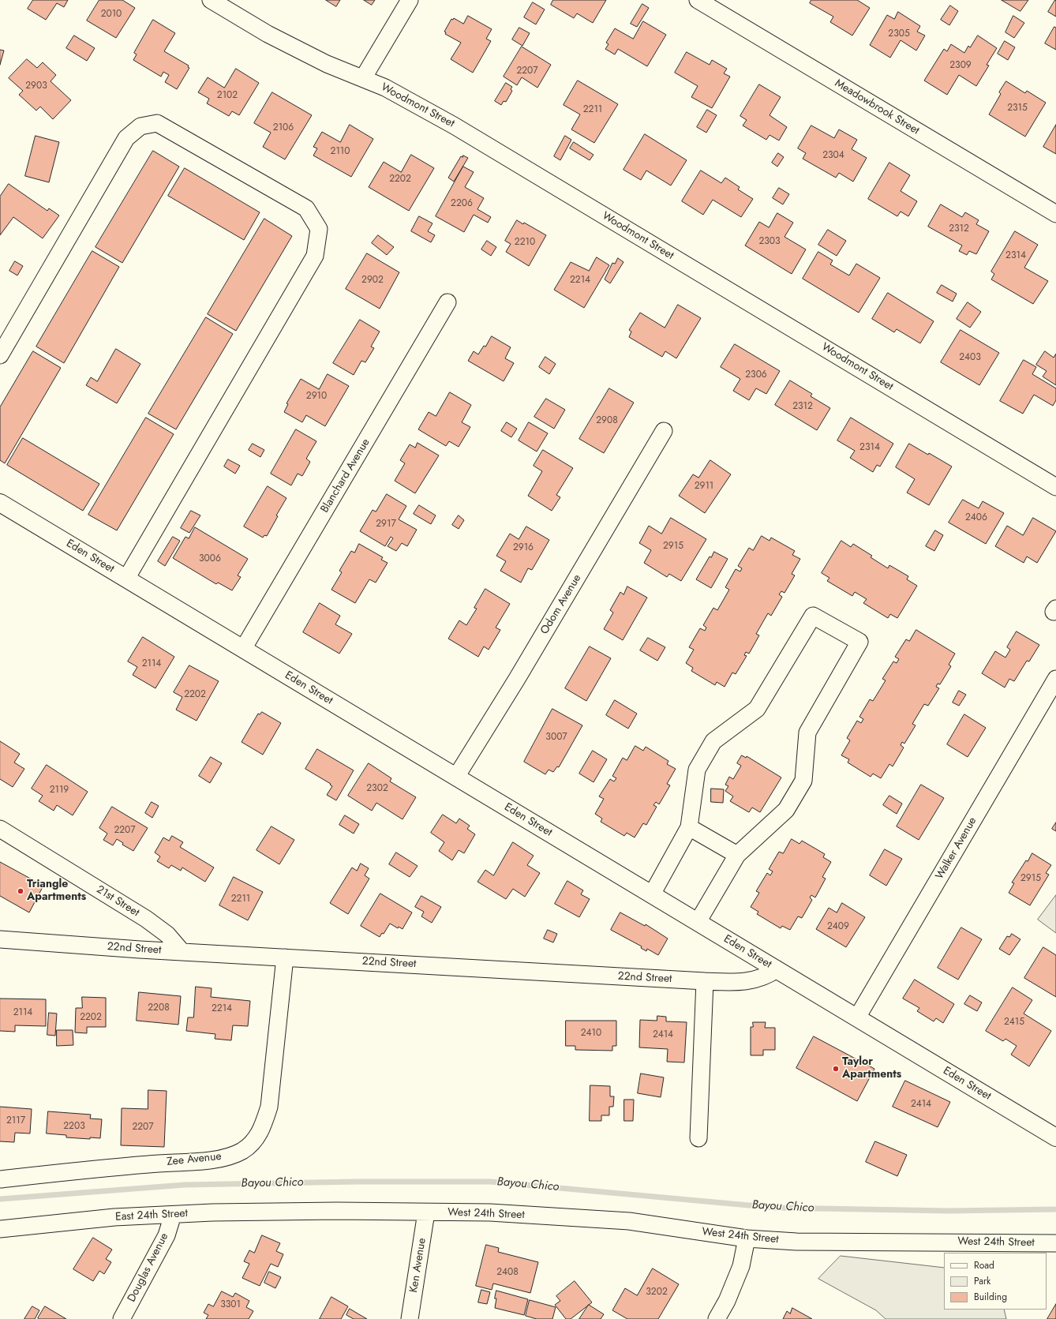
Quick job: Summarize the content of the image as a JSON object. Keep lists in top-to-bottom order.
{
  "streets": {
    "street": [
      "Woodmont Street",
      "Meadowbrook Street",
      "Blanchard Avenue",
      "Eden Street",
      "Odom Avenue",
      "Walker Avenue",
      "21st Street",
      "22nd Street",
      "Zee Avenue",
      "West 24th Street",
      "East 24th Street",
      "Ken Avenue",
      "Douglas Avenue"
    ]
  },
  "crossings": [
    ["Blanchard Avenue", "Eden Street"],
    ["Eden Street", "Odom Avenue"],
    ["Eden Street", "Walker Avenue"],
    ["Eden Street", "22nd Street"],
    ["21st Street", "22nd Street"],
    ["22nd Street", "Zee Avenue"],
    ["West 24th Street", "East 24th Street"],
    ["West 24th Street", "Ken Avenue"],
    ["East 24th Street", "Ken Avenue"],
    ["East 24th Street", "Douglas Avenue"]
  ],
  "water": ["Bayou Chico"],
  "places": ["Triangle Apartments", "Taylor Apartments"],
  "house_numbers": [
    "2010",
    "2305",
    "2309",
    "2207",
    "2903",
    "2102",
    "2315",
    "2211",
    "2106",
    "2110",
    "2304",
    "2202",
    "2206",
    "2312",
    "2303",
    "2210",
    "2314",
    "2902",
    "2214",
    "2403",
    "2306",
    "2910",
    "2312",
    "2908",
    "2314",
    "2911",
    "2406",
    "2917",
    "2915",
    "2916",
    "3006",
    "2114",
    "2202",
    "3007",
    "2302",
    "2119",
    "2207",
    "2915",
    "2211",
    "2409",
    "2208",
    "2214",
    "2114",
    "2202",
    "2415",
    "2410",
    "2414",
    "2414",
    "2117",
    "2203",
    "2207",
    "2408",
    "3202",
    "3301"
  ],
  "legend": ["Road", "Park", "Building"]
}
